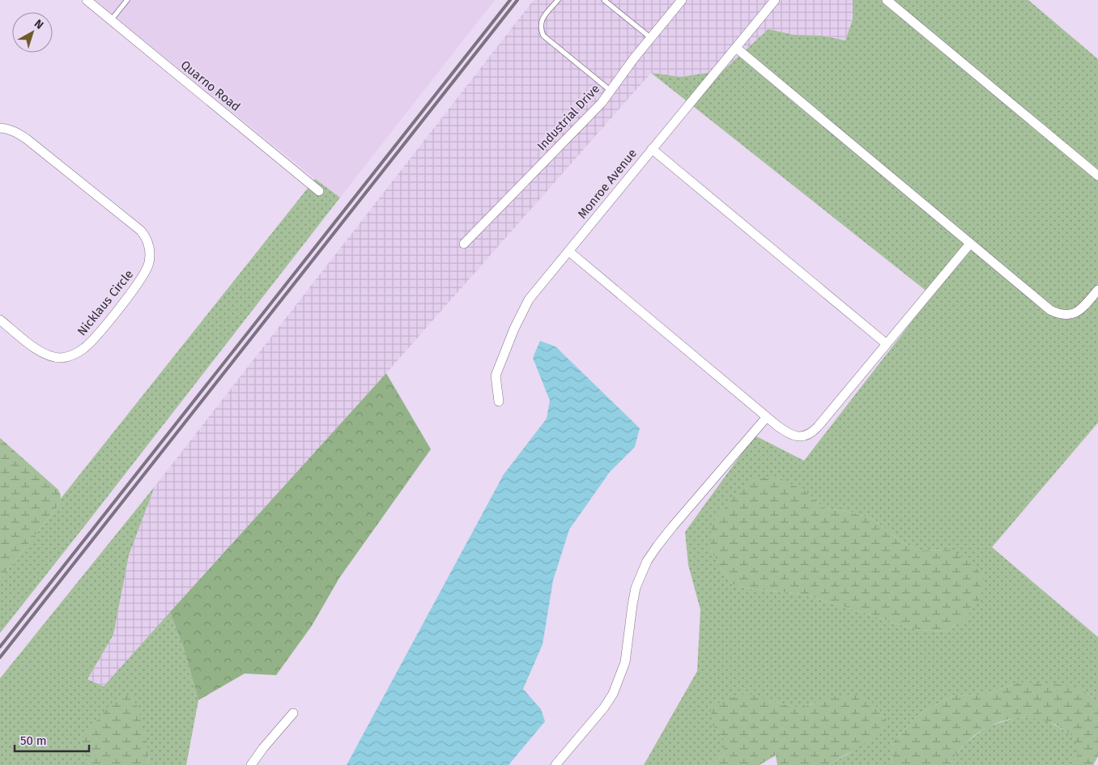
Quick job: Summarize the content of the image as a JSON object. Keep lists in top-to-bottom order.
{
  "streets": {
    "street": [
      "Quarno Road",
      "Industrial Drive",
      "Monroe Avenue",
      "Nicklaus Circle"
    ]
  },
  "scale_bar": "50 m",
  "north": "top right"
}
